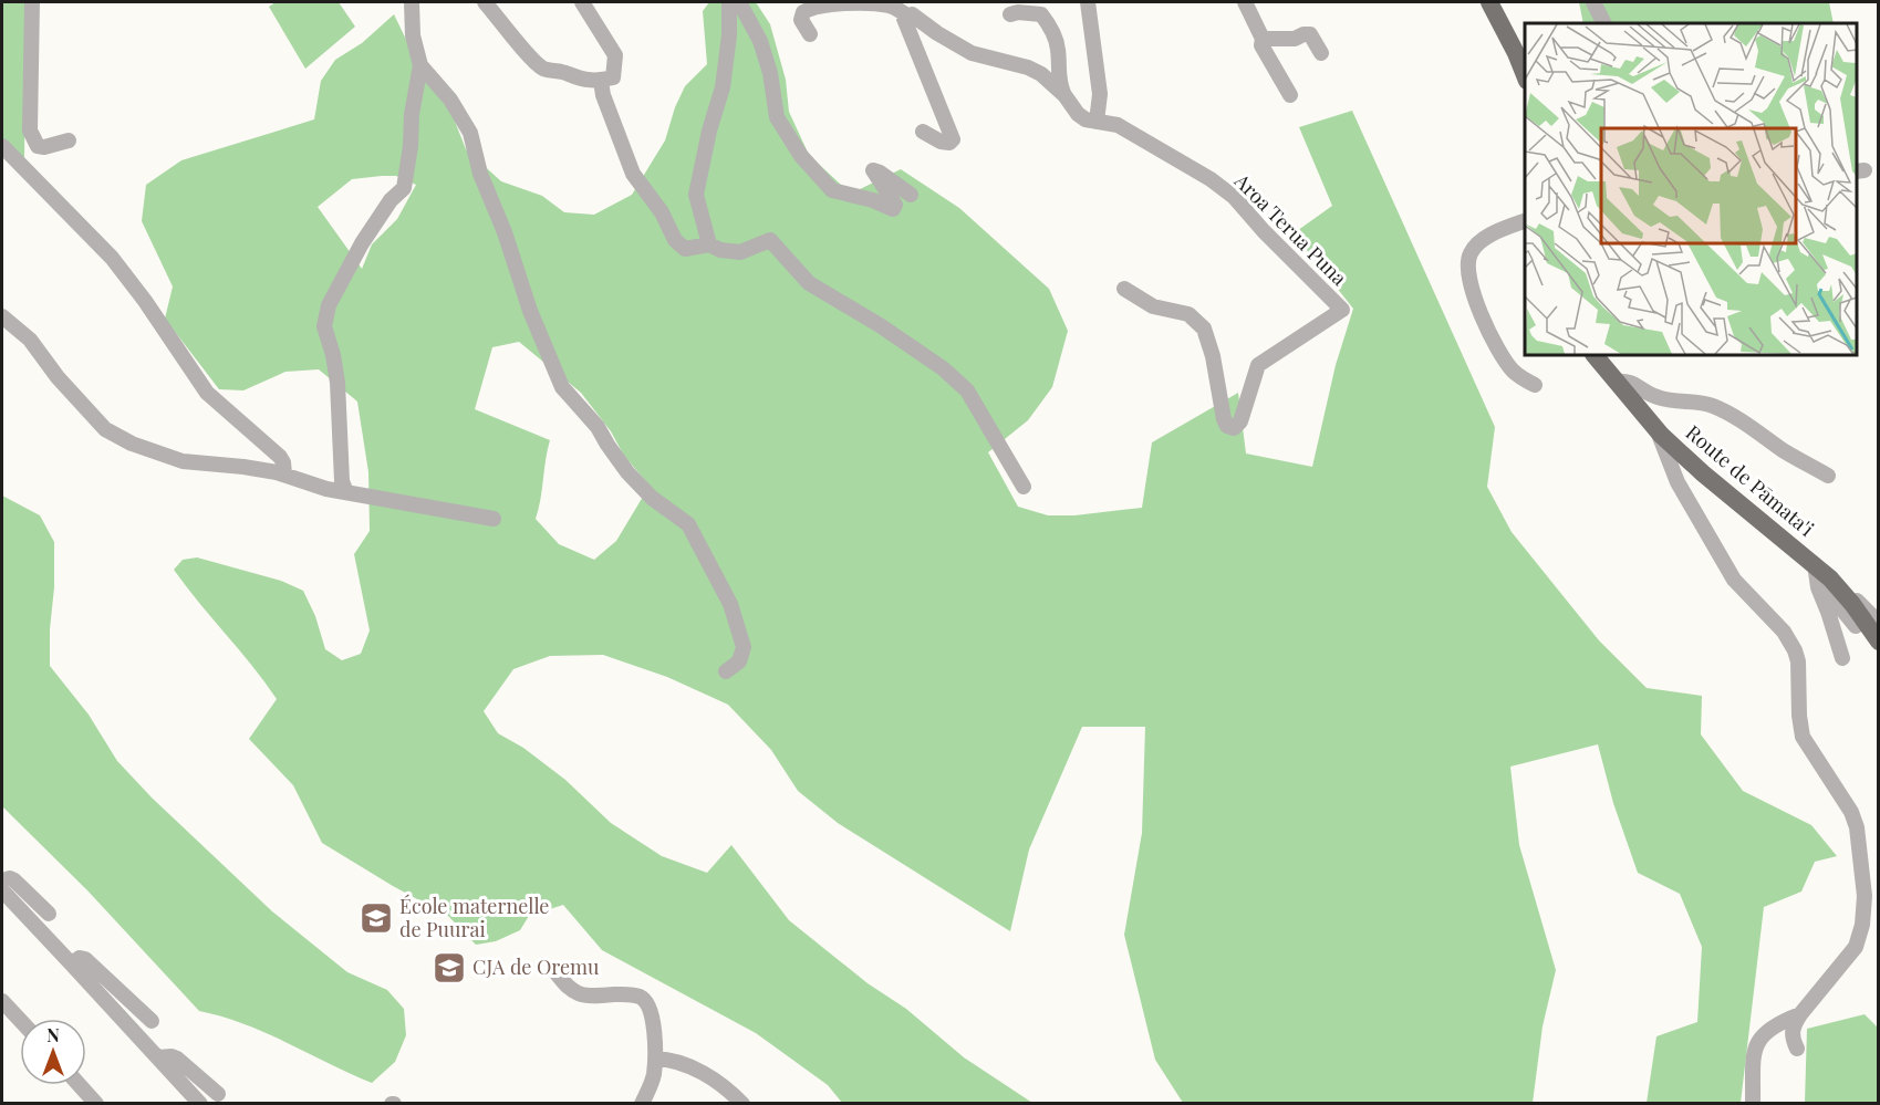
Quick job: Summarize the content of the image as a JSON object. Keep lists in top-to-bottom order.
{
  "streets": {
    "main road": ["Route de Pāmata'i"],
    "street": ["Aroa Terua Puna"]
  },
  "places": {
    "school or university": ["École maternelle de Puurai", "CJA de Oremu"]
  },
  "north": "top"
}
